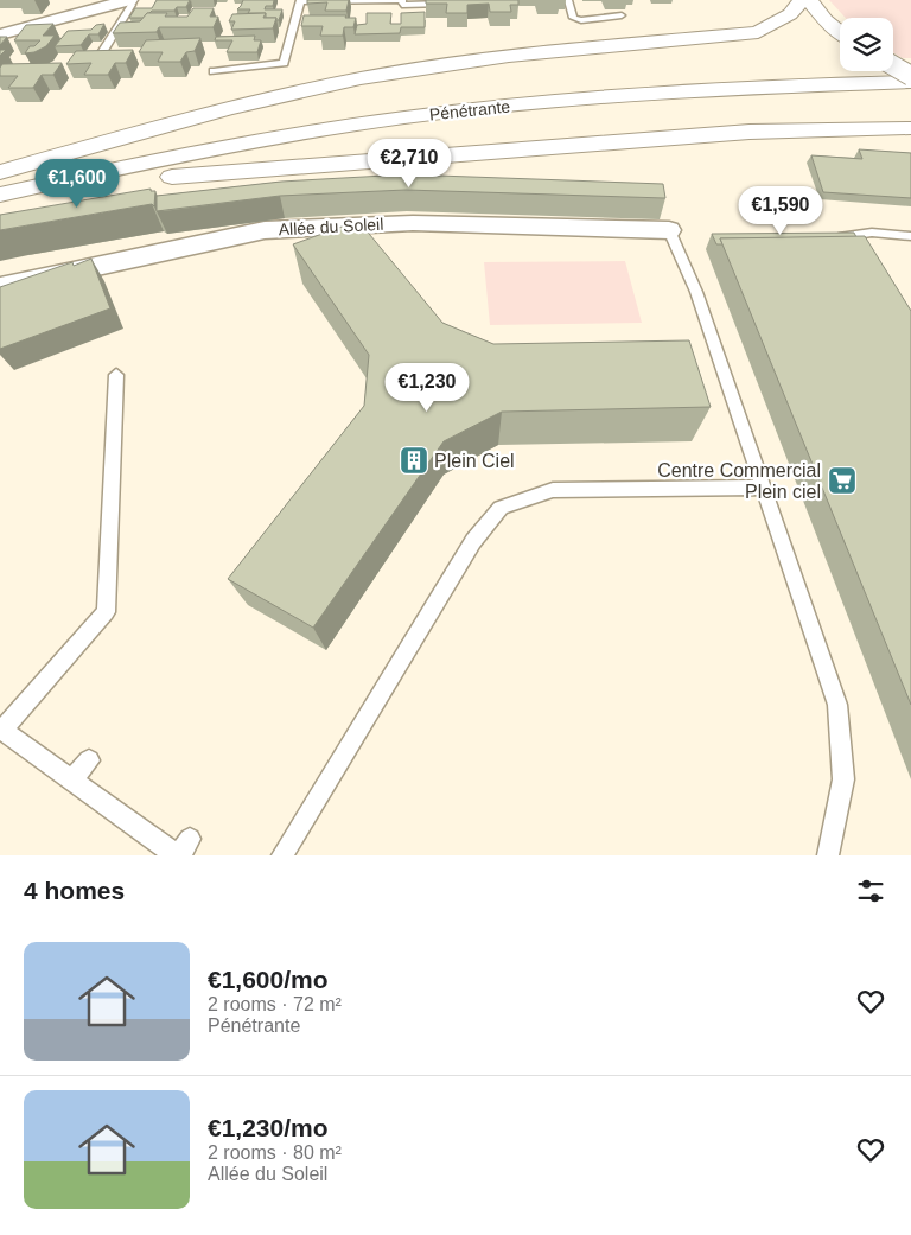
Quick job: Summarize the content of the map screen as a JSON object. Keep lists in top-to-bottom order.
{
  "streets": {
    "main road": ["Pénétrante"],
    "street": ["Allée du Soleil"]
  },
  "places": {
    "building": ["Plein Ciel"],
    "supermarket": ["Centre Commercial Plein ciel"]
  },
  "page": {
    "price": [
      "€2,710",
      "€1,600",
      "€1,590",
      "€1,230"
    ],
    "heading": "4 homes",
    "list": [
      {
        "name": "€1,600/mo",
        "note": "2 rooms · 72 m² · Pénétrante"
      },
      {
        "name": "€1,230/mo",
        "note": "2 rooms · 80 m² · Allée du Soleil"
      }
    ]
  }
}
